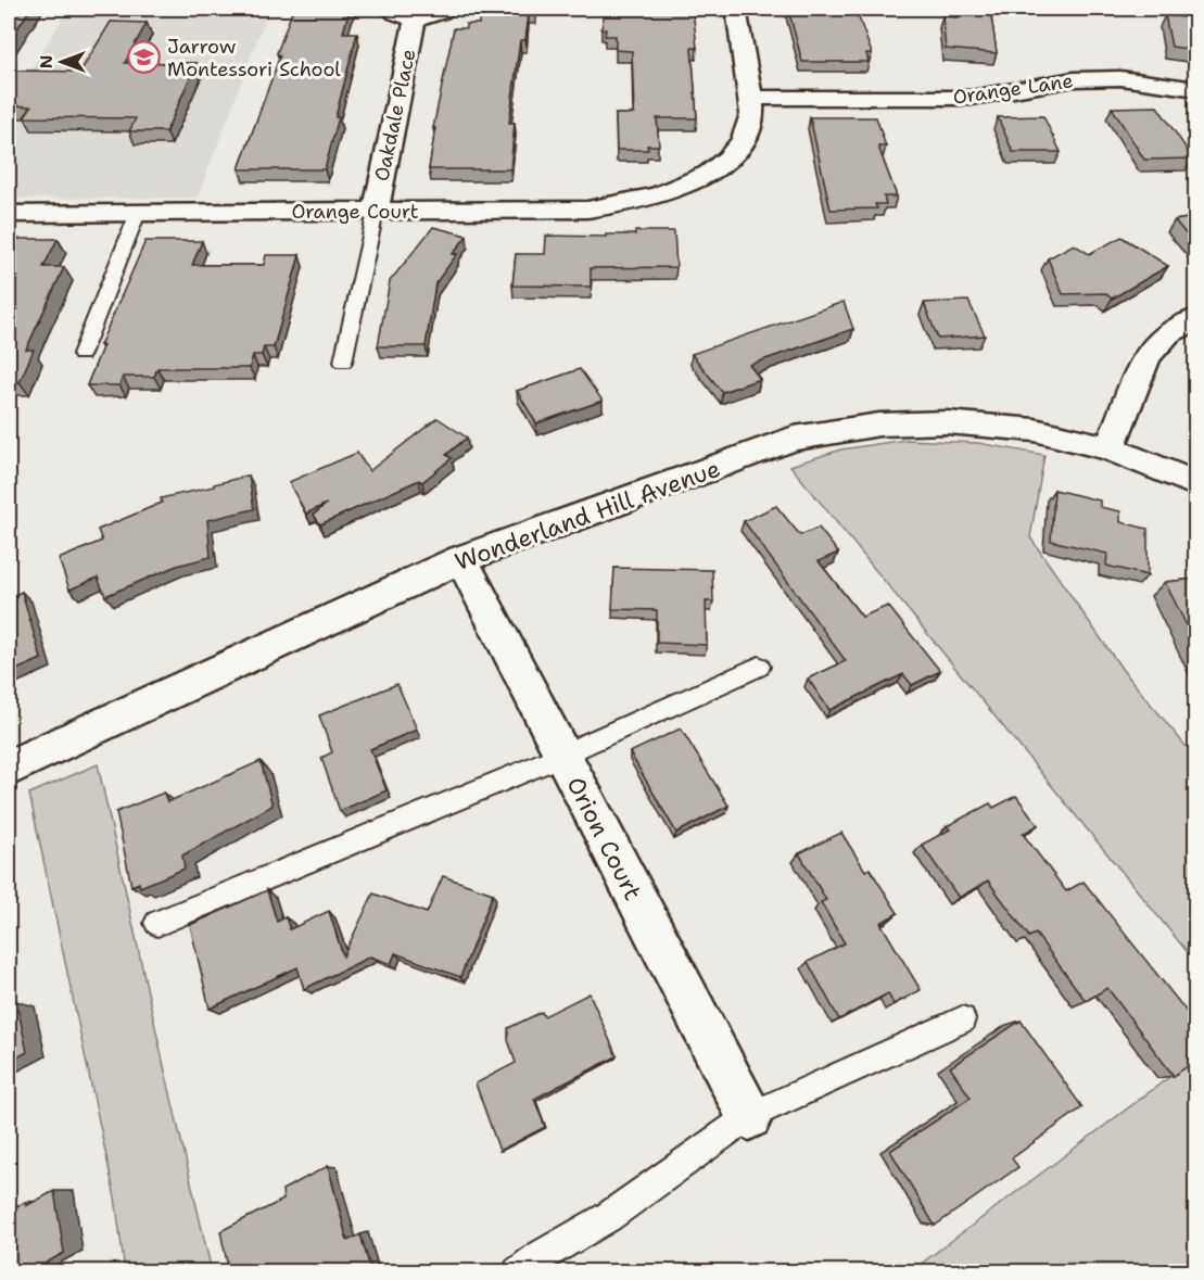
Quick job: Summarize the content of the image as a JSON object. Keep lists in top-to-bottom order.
{
  "streets": {
    "street": [
      "Orange Lane",
      "Oakdale Place",
      "Orange Court",
      "Wonderland Hill Avenue",
      "Orion Court"
    ]
  },
  "crossings": [
    ["Orange Lane", "Orange Court"],
    ["Oakdale Place", "Orange Court"],
    ["Wonderland Hill Avenue", "Orion Court"]
  ],
  "places": {
    "school or university": ["Jarrow Montessori School"]
  },
  "north": "left"
}
